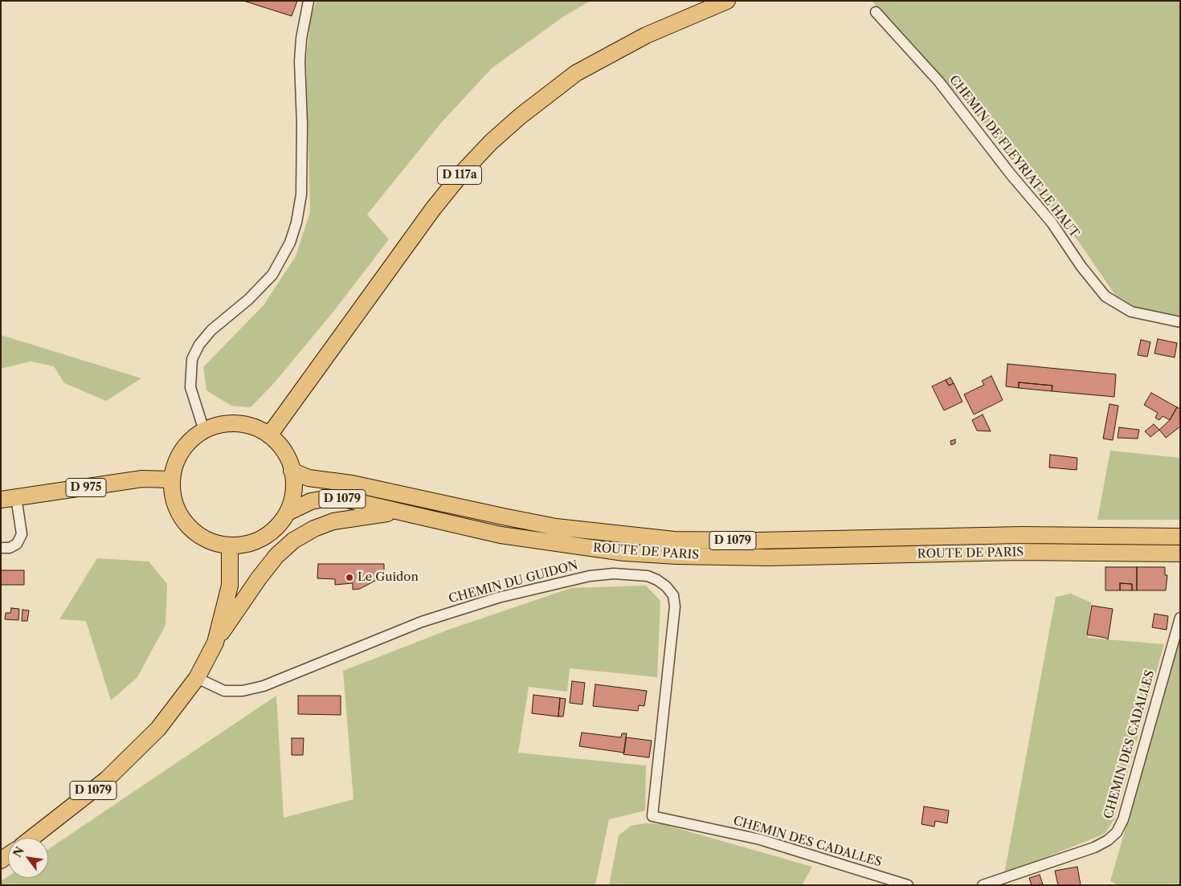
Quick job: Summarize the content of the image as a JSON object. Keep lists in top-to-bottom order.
{
  "streets": {
    "main road": [
      "D 117a",
      "D 975",
      "D 1079",
      "ROUTE DE PARIS"
    ],
    "street": ["CHEMIN DE FLEYRIAT LE HAUT", "CHEMIN DU GUIDON", "CHEMIN DES CADALLES"]
  },
  "crossings": [
    ["D 117a", "D 975"],
    ["D 117a", "D 1079"],
    ["D 117a", "ROUTE DE PARIS"],
    ["D 975", "D 1079"],
    ["D 975", "ROUTE DE PARIS"],
    ["D 1079", "ROUTE DE PARIS"],
    ["D 1079", "CHEMIN DU GUIDON"],
    ["CHEMIN DU GUIDON", "CHEMIN DES CADALLES"]
  ],
  "places": ["Le Guidon"],
  "north": "top left"
}
